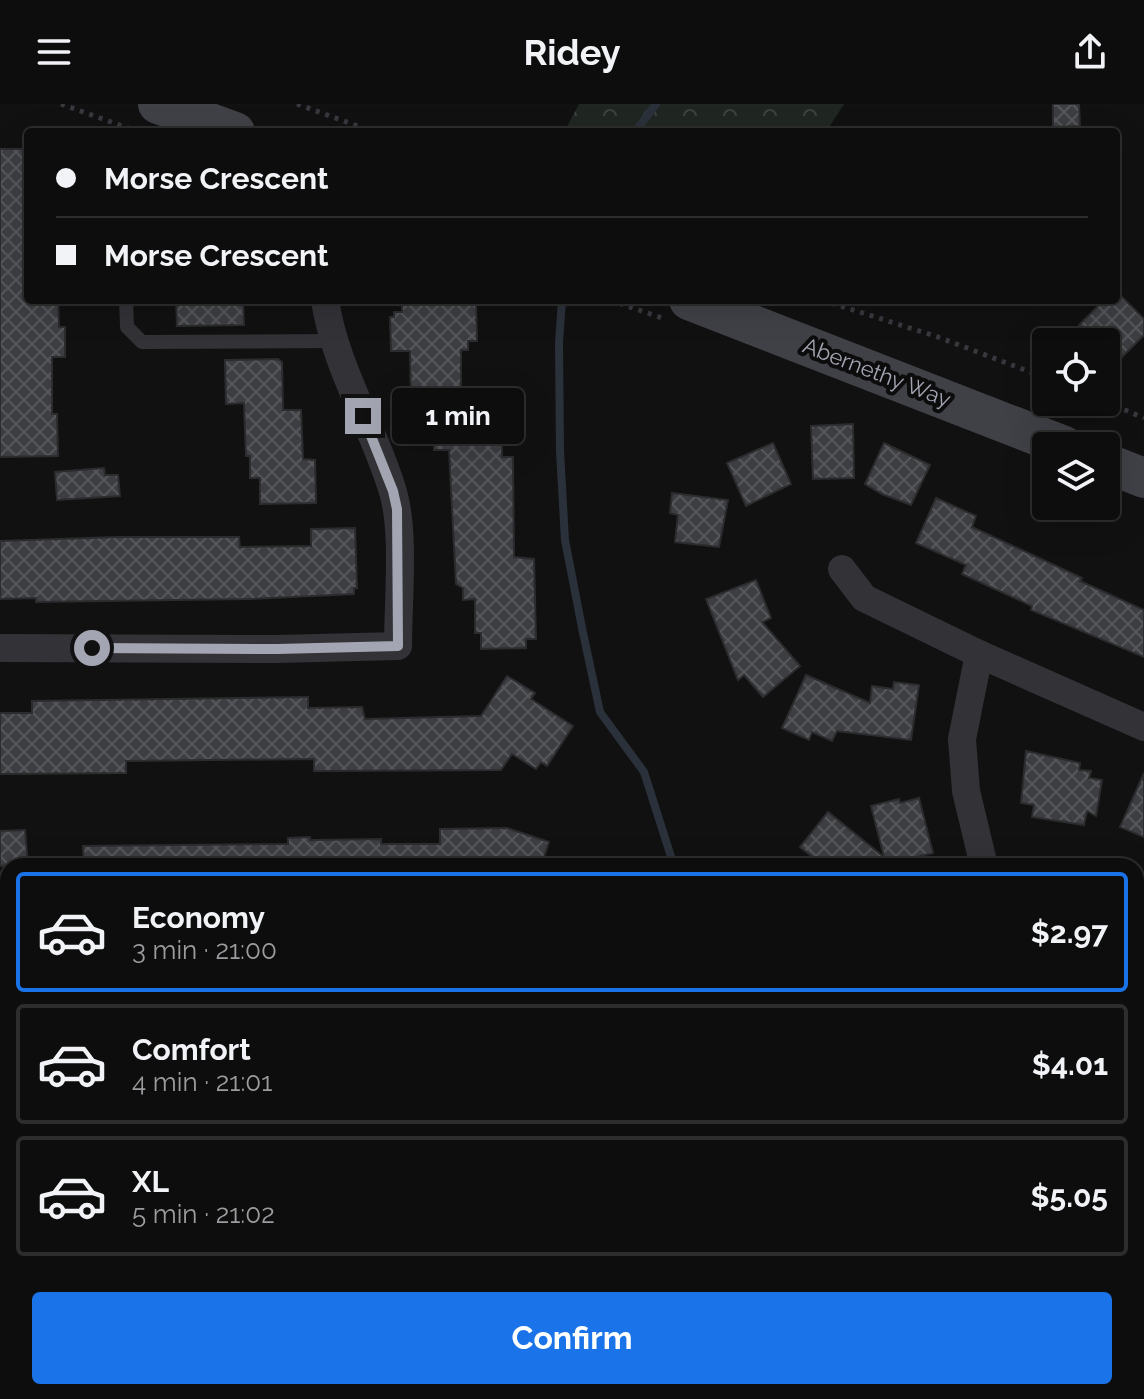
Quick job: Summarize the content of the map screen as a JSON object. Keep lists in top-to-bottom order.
{
  "streets": {
    "main road": ["Abernethy Way"]
  },
  "page": {
    "header": "Ridey",
    "banner": ["Morse Crescent", "Morse Crescent"],
    "bubble": "1 min",
    "list": [
      {
        "name": "Economy",
        "note": "3 min · 21:00",
        "value": "$2.97"
      },
      {
        "name": "Comfort",
        "note": "4 min · 21:01",
        "value": "$4.01"
      },
      {
        "name": "XL",
        "note": "5 min · 21:02",
        "value": "$5.05"
      }
    ],
    "buttons": "Confirm"
  }
}
